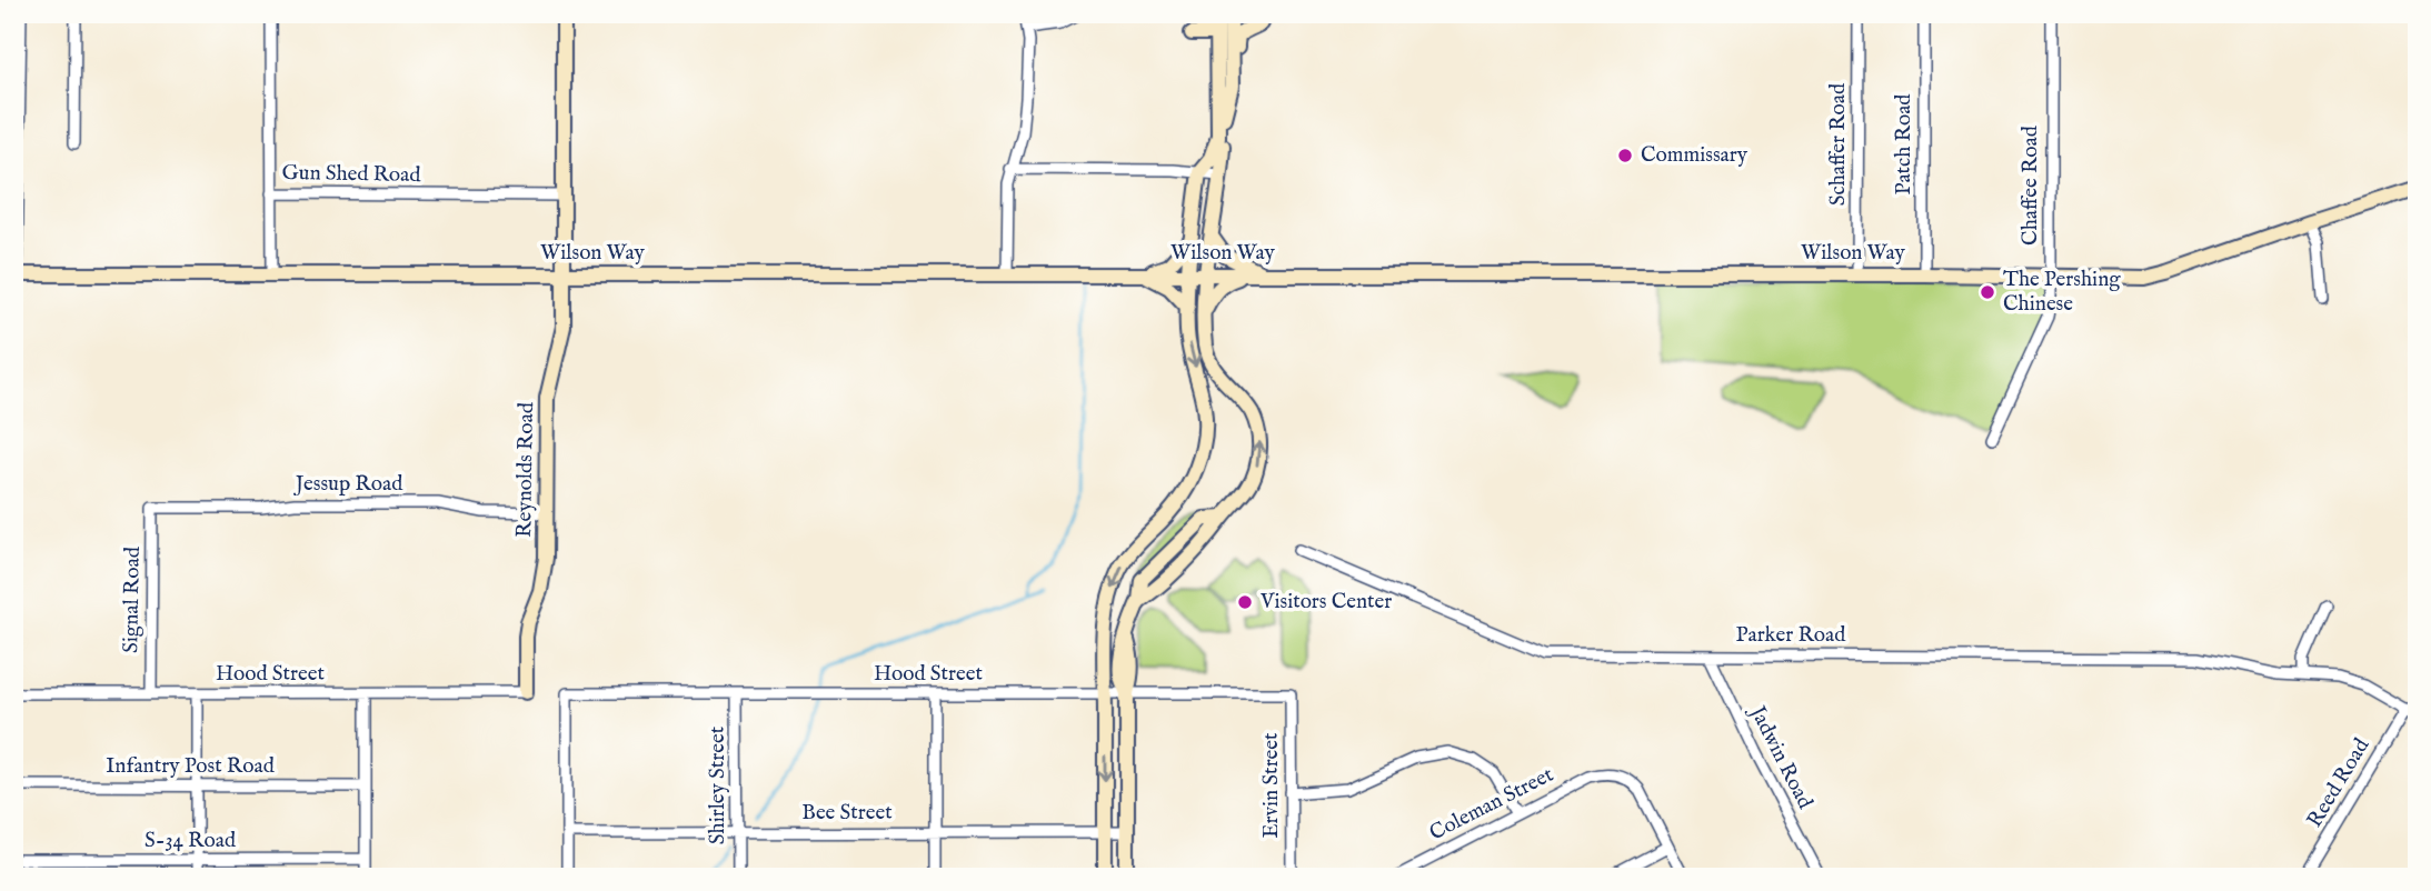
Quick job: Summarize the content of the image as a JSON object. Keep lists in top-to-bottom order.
{
  "streets": {
    "street": [
      "Schaffer Road",
      "Patch Road",
      "Gun Shed Road",
      "Chaffee Road",
      "Wilson Way",
      "Reynolds Road",
      "Jessup Road",
      "Signal Road",
      "Parker Road",
      "Hood Street",
      "Jadwin Road",
      "Infantry Post Road",
      "Reed Road",
      "Shirley Street",
      "Ervin Street",
      "Coleman Street",
      "Bee Street",
      "S-34 Road"
    ]
  },
  "crossings": [
    ["Schaffer Road", "Wilson Way"],
    ["Patch Road", "Wilson Way"],
    ["Gun Shed Road", "Reynolds Road"],
    ["Chaffee Road", "Wilson Way"],
    ["Wilson Way", "Reynolds Road"],
    ["Reynolds Road", "Jessup Road"],
    ["Reynolds Road", "Hood Street"],
    ["Jessup Road", "Signal Road"],
    ["Signal Road", "Hood Street"],
    ["Parker Road", "Jadwin Road"],
    ["Parker Road", "Reed Road"],
    ["Hood Street", "Shirley Street"],
    ["Hood Street", "Ervin Street"],
    ["Hood Street", "Bee Street"],
    ["Shirley Street", "Bee Street"]
  ],
  "places": ["Commissary", "The Pershing Chinese", "Visitors Center"]
}
